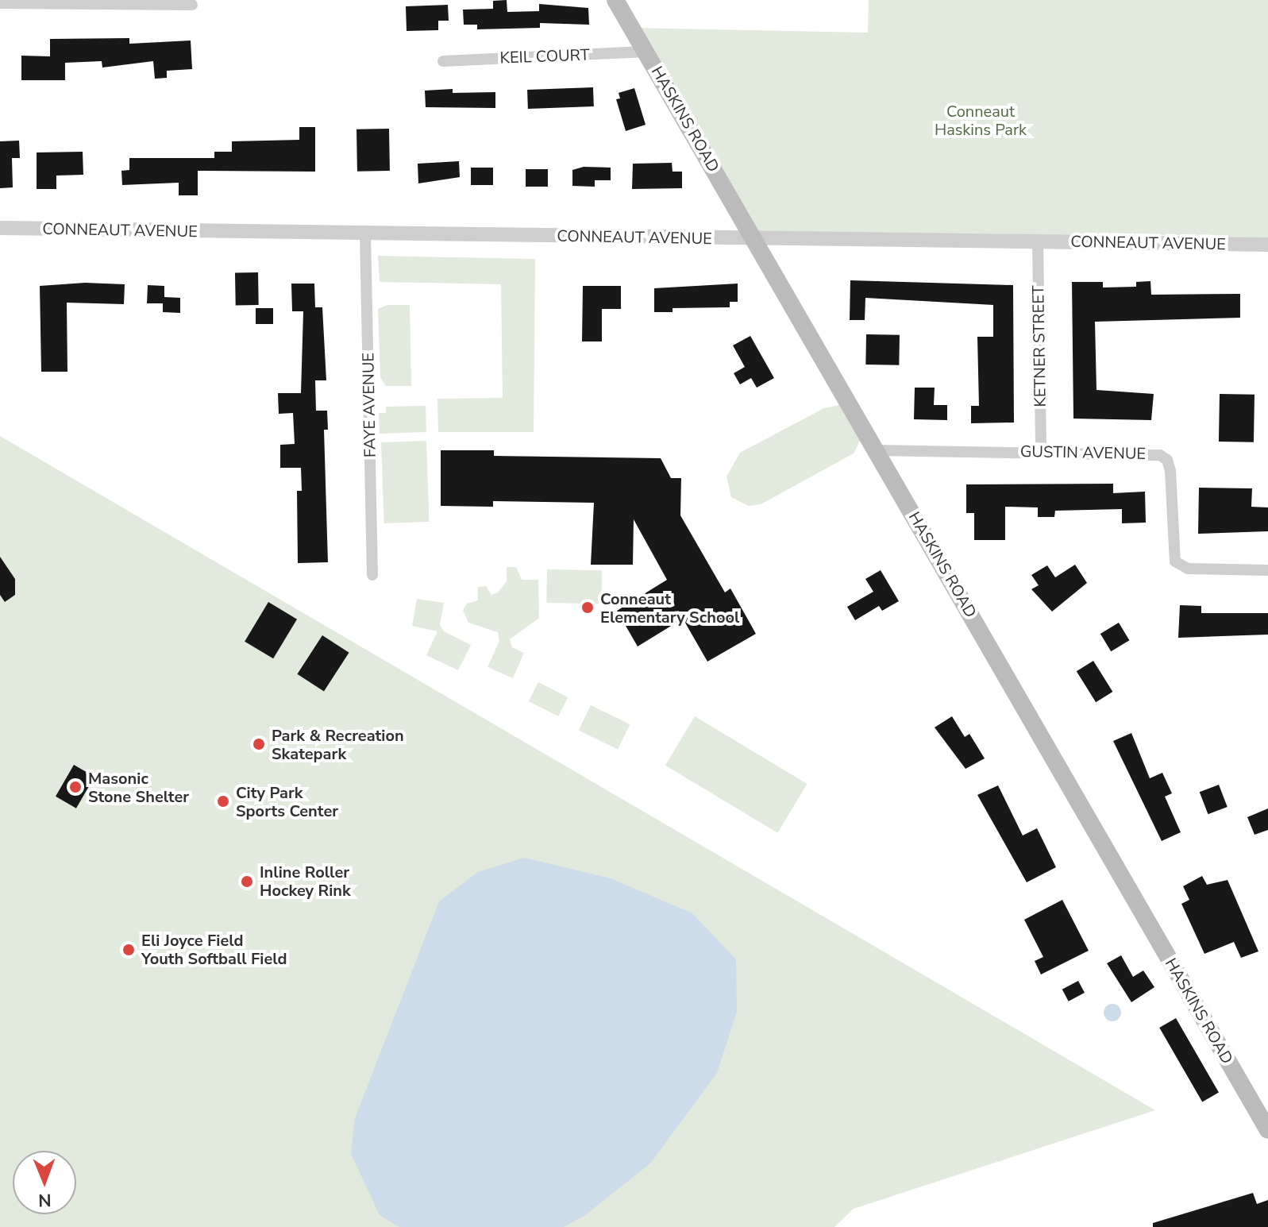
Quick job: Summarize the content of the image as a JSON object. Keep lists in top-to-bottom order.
{
  "streets": {
    "main road": ["HASKINS ROAD"],
    "street": [
      "KEIL COURT",
      "CONNEAUT AVENUE",
      "KETNER STREET",
      "FAYE AVENUE",
      "GUSTIN AVENUE"
    ]
  },
  "crossings": [
    ["KEIL COURT", "HASKINS ROAD"],
    ["HASKINS ROAD", "CONNEAUT AVENUE"],
    ["HASKINS ROAD", "GUSTIN AVENUE"],
    ["CONNEAUT AVENUE", "KETNER STREET"],
    ["CONNEAUT AVENUE", "FAYE AVENUE"],
    ["KETNER STREET", "GUSTIN AVENUE"]
  ],
  "parks": ["Conneaut Haskins Park"],
  "places": [
    "Conneaut Elementary School",
    "Park & Recreation Skatepark",
    "Masonic Stone Shelter",
    "City Park Sports Center",
    "Inline Roller Hockey Rink",
    "Eli Joyce Field Youth Softball Field"
  ],
  "north": "bottom"
}
